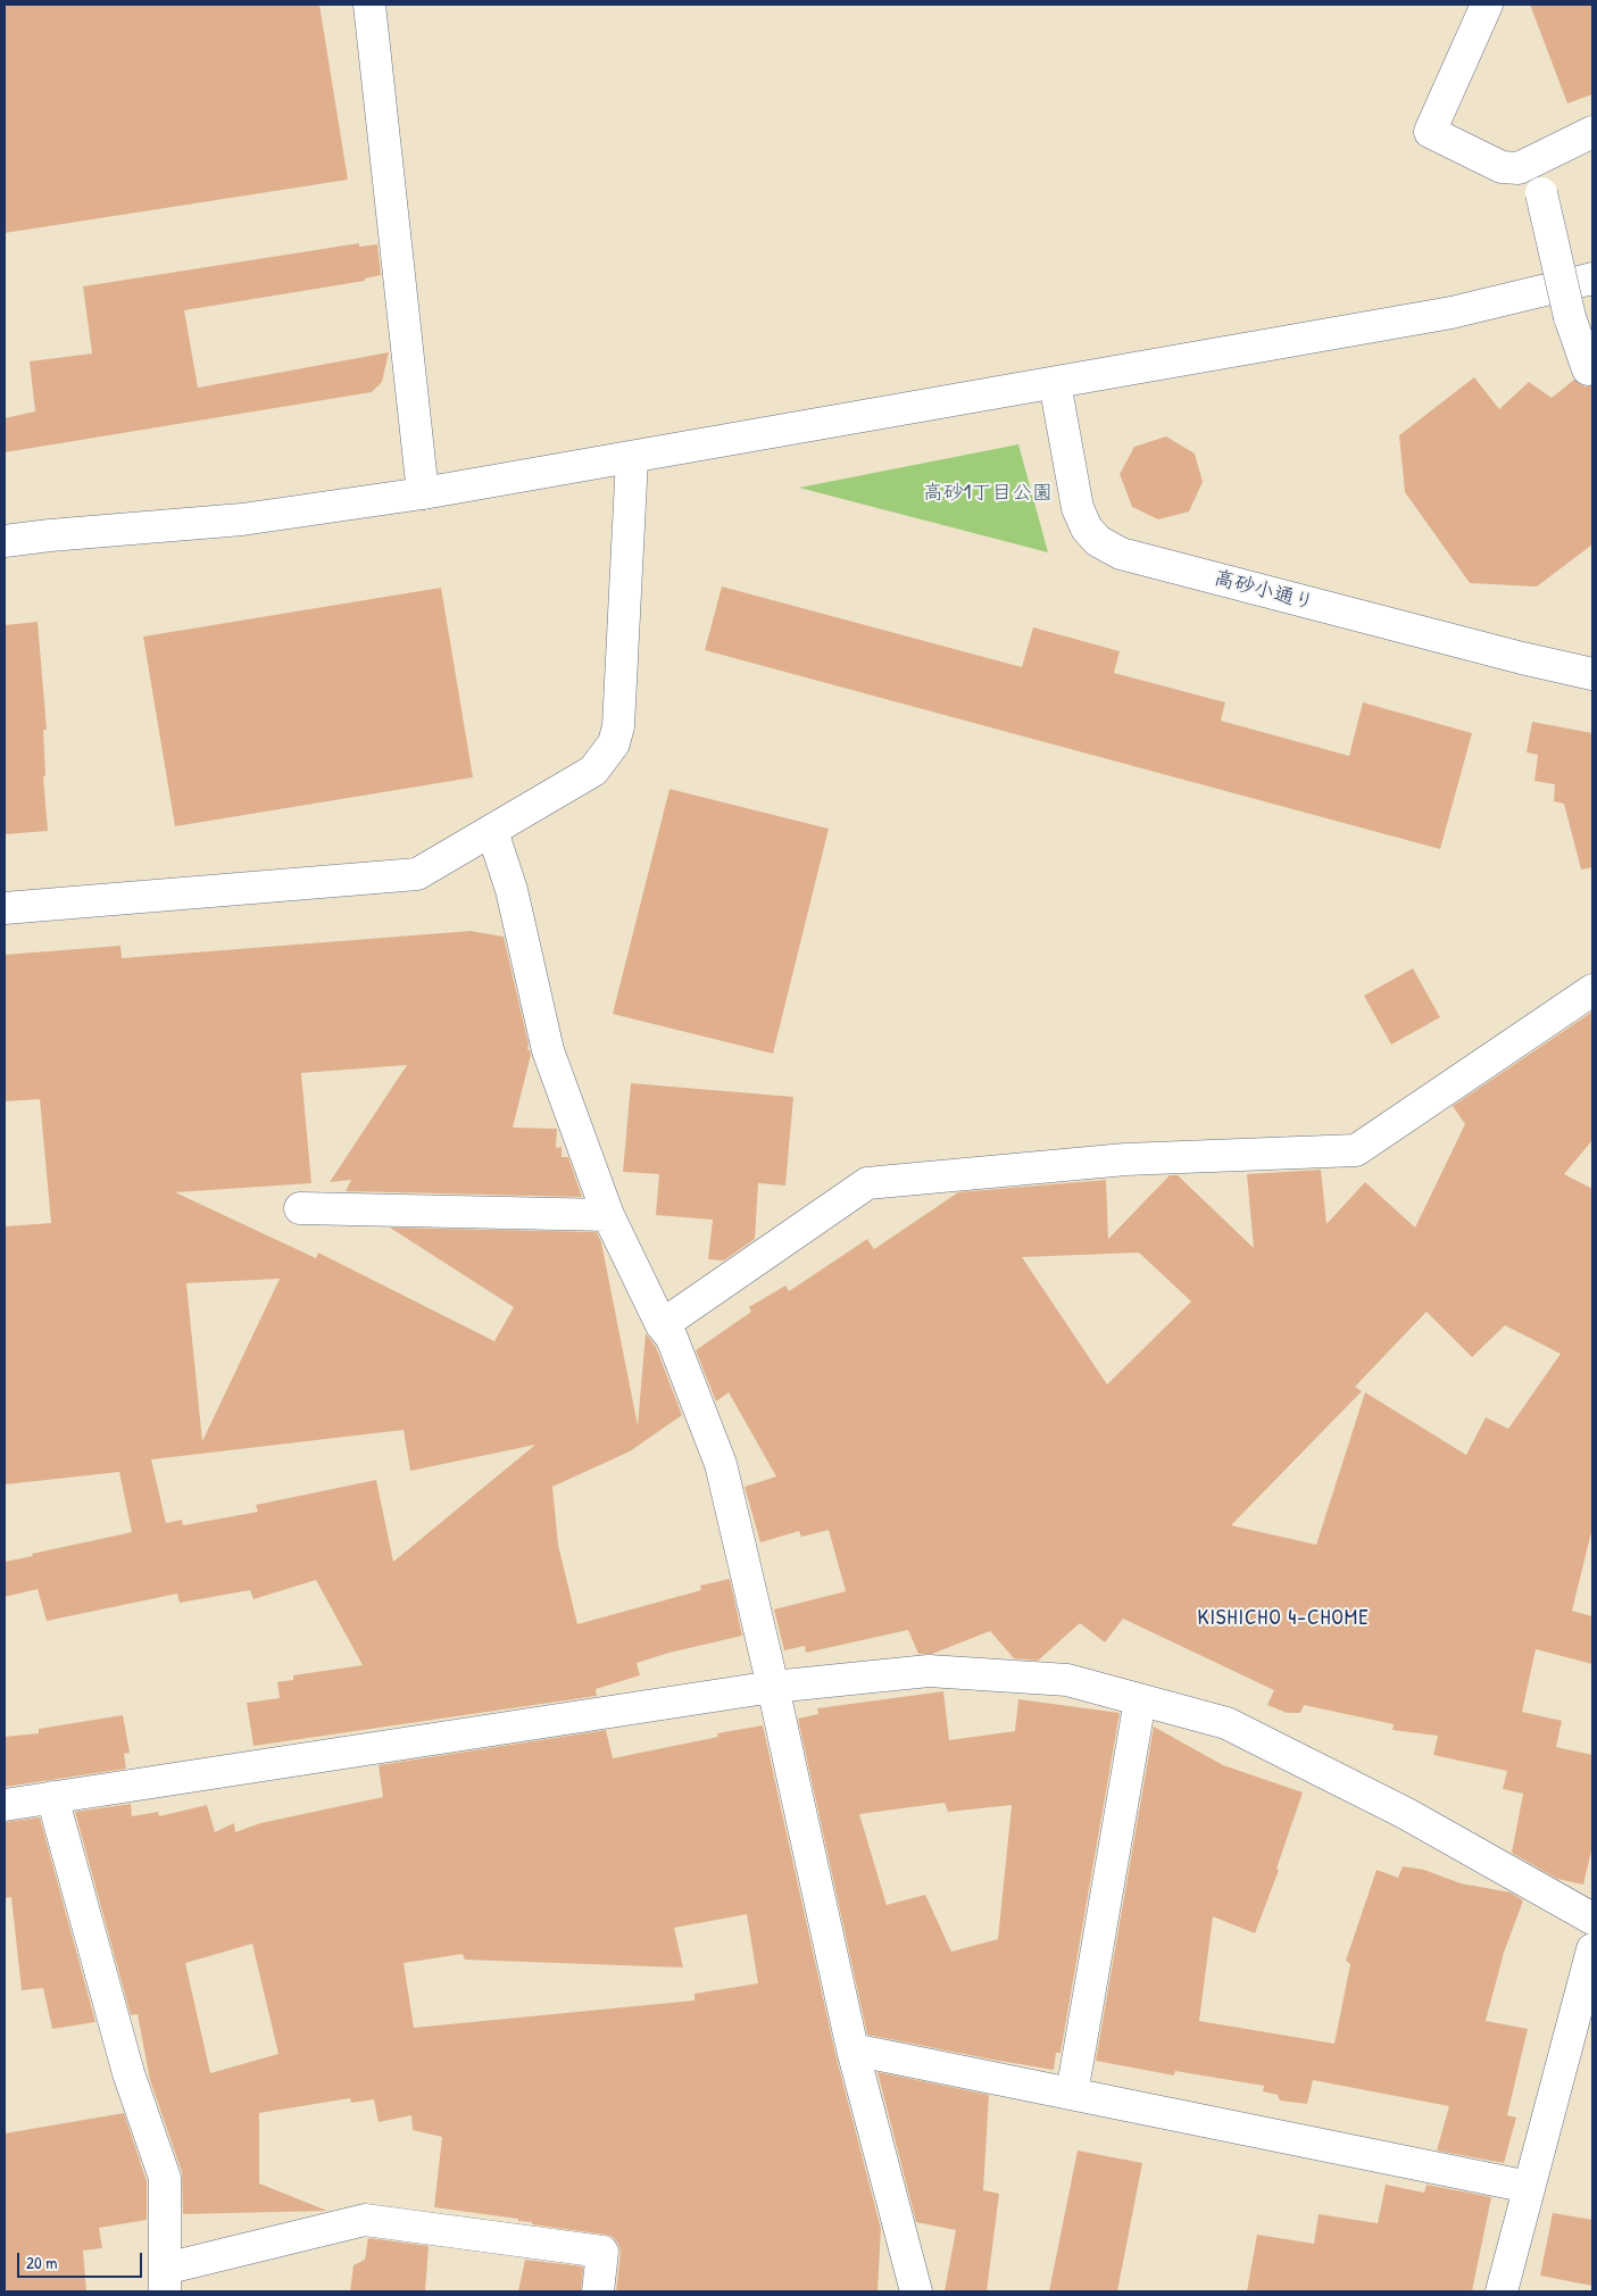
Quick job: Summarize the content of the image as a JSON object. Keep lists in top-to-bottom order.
{
  "streets": {
    "street": ["高砂小通り"]
  },
  "districts": ["KISHICHO 4-CHOME"],
  "parks": ["高砂1丁目公園"],
  "scale_bar": "20 m"
}
